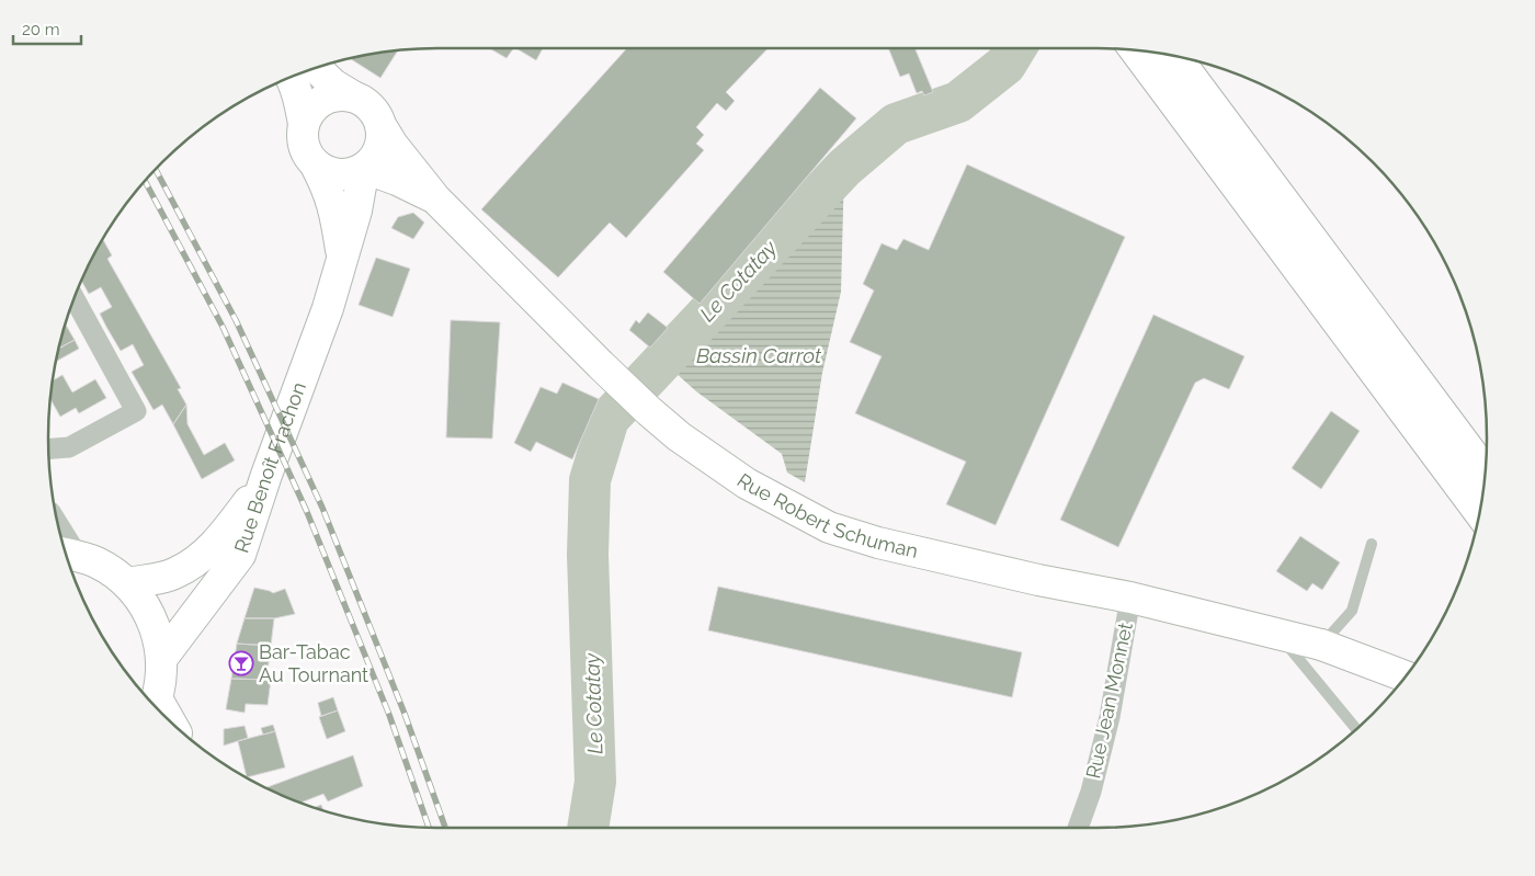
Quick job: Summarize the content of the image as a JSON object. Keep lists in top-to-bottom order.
{
  "streets": {
    "main road": ["Rue Benoît Frachon", "Rue Robert Schuman"],
    "street": ["Rue Jean Monnet"]
  },
  "crossings": [
    ["Rue Benoît Frachon", "Rue Robert Schuman"],
    ["Rue Robert Schuman", "Rue Jean Monnet"]
  ],
  "water": ["Le Cotatay", "Bassin Carrot"],
  "places": {
    "bar": ["Bar-Tabac Au Tournant"]
  },
  "scale_bar": "20 m"
}
